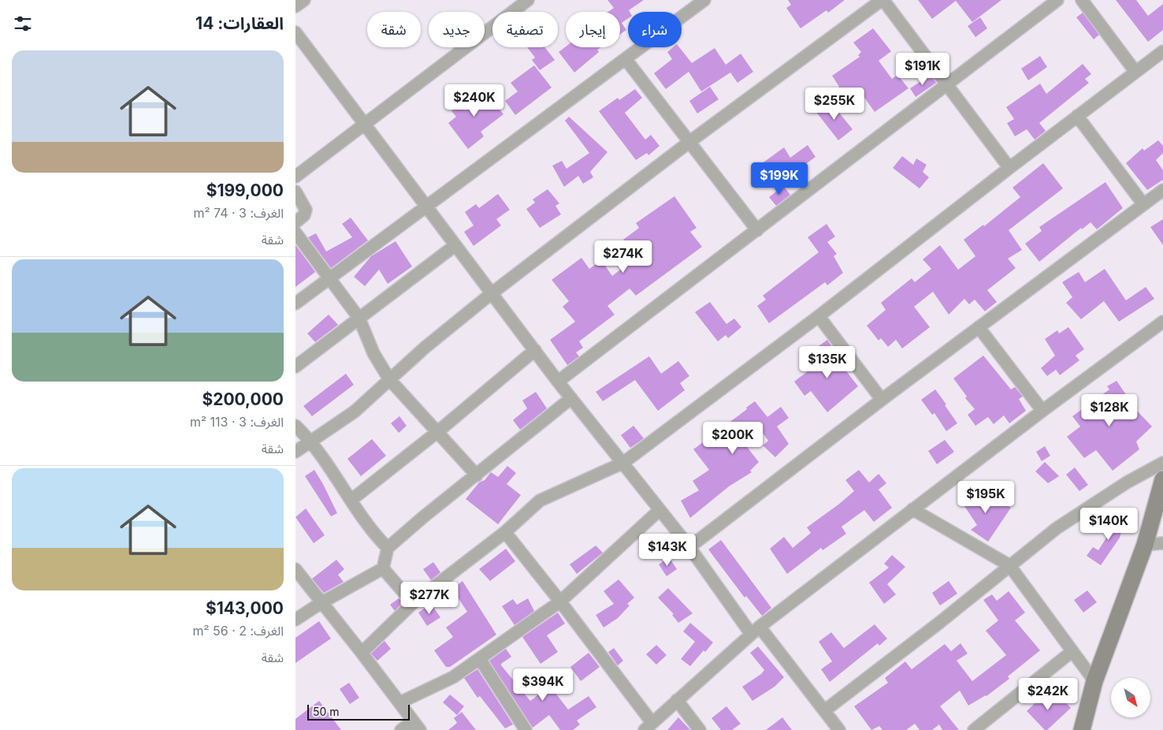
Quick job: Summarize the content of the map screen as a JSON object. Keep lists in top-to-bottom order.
{
  "scale_bar": "50 m",
  "north": "bottom right",
  "page": {
    "heading": "العقارات: 14",
    "chip": [
      "شراء",
      "إيجار",
      "تصفية",
      "جديد",
      "شقة"
    ],
    "list": [
      {
        "name": "$199,000",
        "note": "الغرف: 3 · 74 m² · شقة"
      },
      {
        "name": "$200,000",
        "note": "الغرف: 3 · 113 m² · شقة"
      },
      {
        "name": "$143,000",
        "note": "الغرف: 2 · 56 m² · شقة"
      }
    ],
    "price": [
      "$191K",
      "$240K",
      "$255K",
      "$199K",
      "$274K",
      "$135K",
      "$128K",
      "$200K",
      "$195K",
      "$140K",
      "$143K",
      "$277K",
      "$394K",
      "$242K"
    ],
    "scale": "50 m"
  }
}
